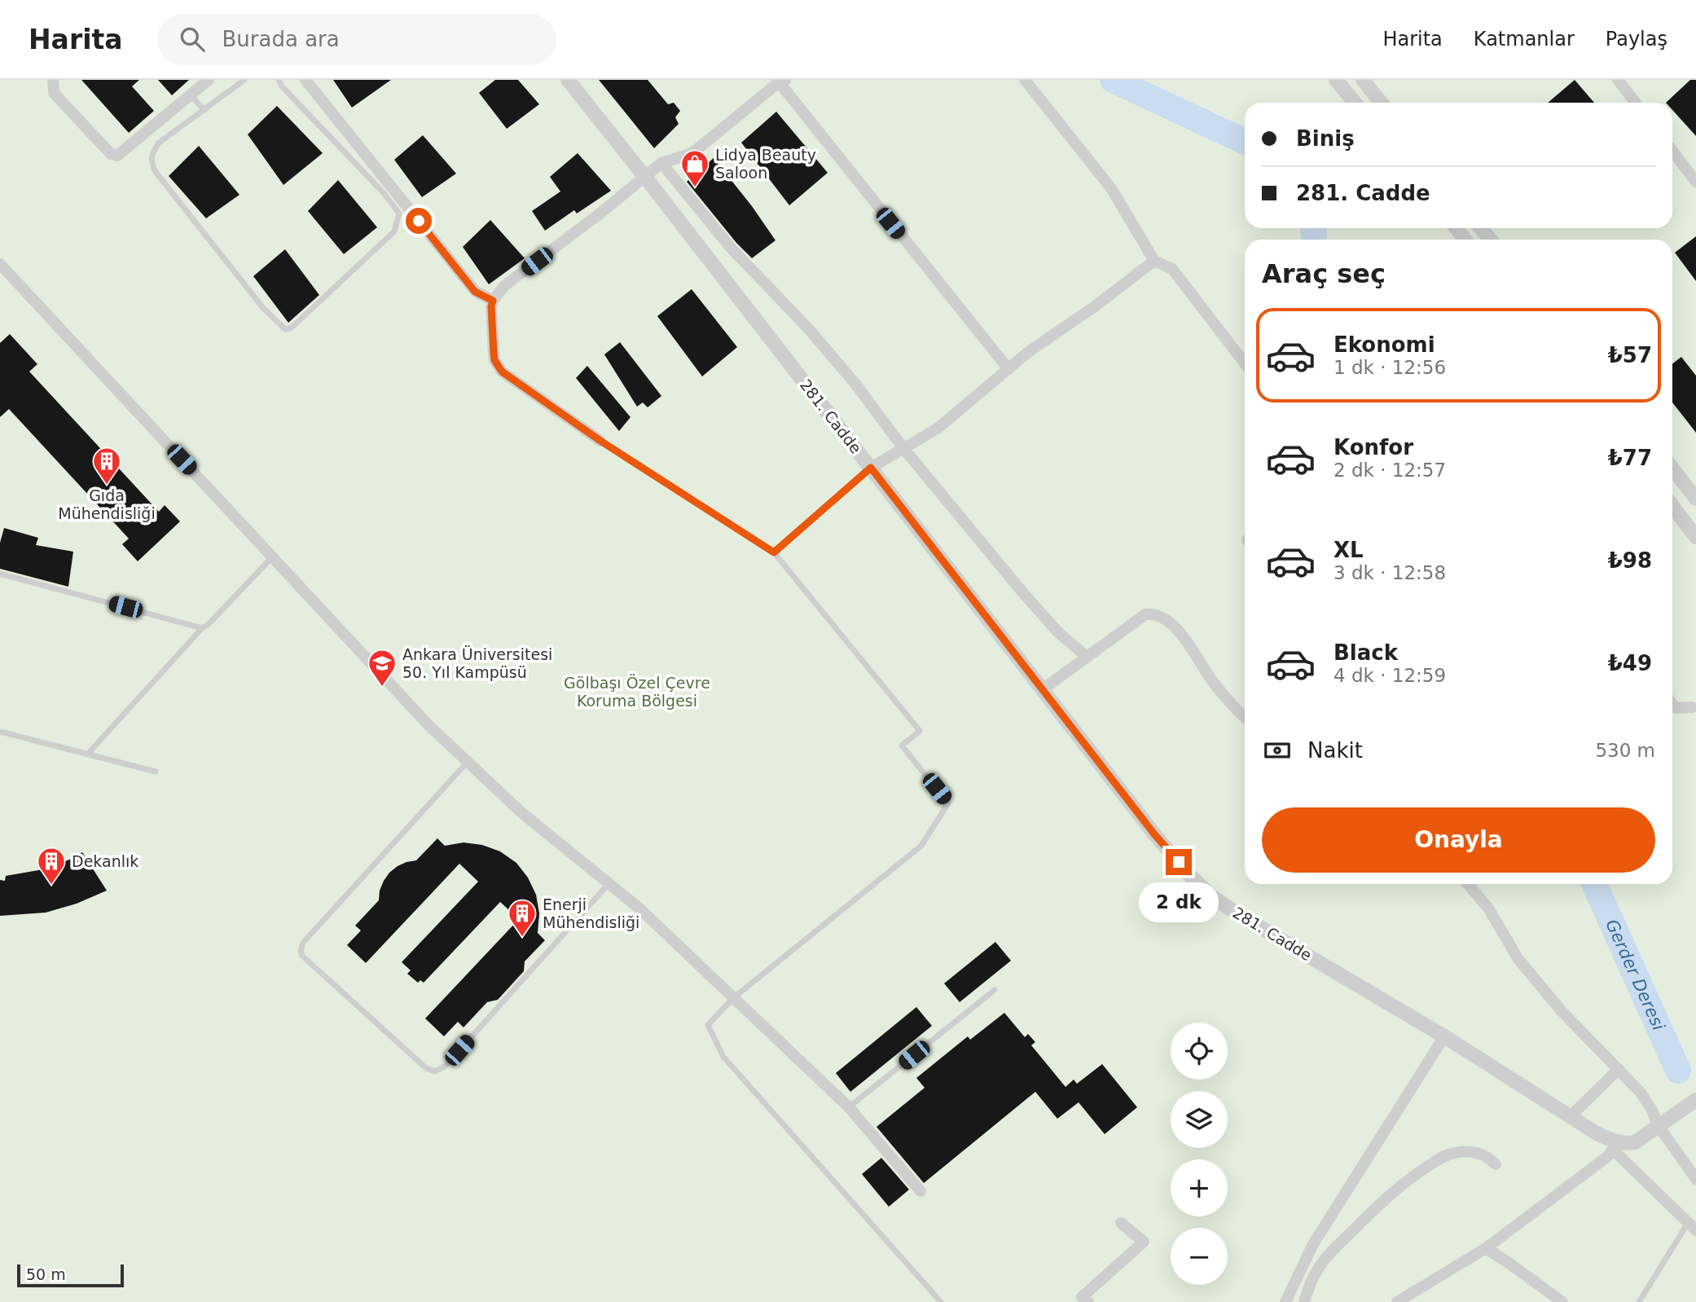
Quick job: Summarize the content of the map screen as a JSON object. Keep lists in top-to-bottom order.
{
  "streets": {
    "street": ["281. Cadde"]
  },
  "water": ["Gerder Deresi"],
  "parks": ["Gölbaşı Özel Çevre Koruma Bölgesi"],
  "places": {
    "shop": ["Lidya Beauty Saloon"],
    "building": ["Gıda Mühendisliği", "Dekanlık", "Enerji Mühendisliği"],
    "school or university": ["Ankara Üniversitesi 50. Yıl Kampüsü"]
  },
  "scale_bar": "50 m",
  "page": {
    "header": "Harita",
    "search": "Burada ara",
    "nav": ["Harita", "Katmanlar", "Paylaş"],
    "banner": ["Biniş", "281. Cadde"],
    "heading": "Araç seç",
    "list": [
      {
        "name": "Ekonomi",
        "note": "1 dk · 12:56",
        "value": "₺57"
      },
      {
        "name": "Konfor",
        "note": "2 dk · 12:57",
        "value": "₺77"
      },
      {
        "name": "XL",
        "note": "3 dk · 12:58",
        "value": "₺98"
      },
      {
        "name": "Black",
        "note": "4 dk · 12:59",
        "value": "₺49"
      }
    ],
    "pay": ["Nakit", "530 m"],
    "buttons": "Onayla",
    "bubble": "2 dk",
    "map_buttons": ["+", "−"],
    "scale": "50 m"
  }
}
